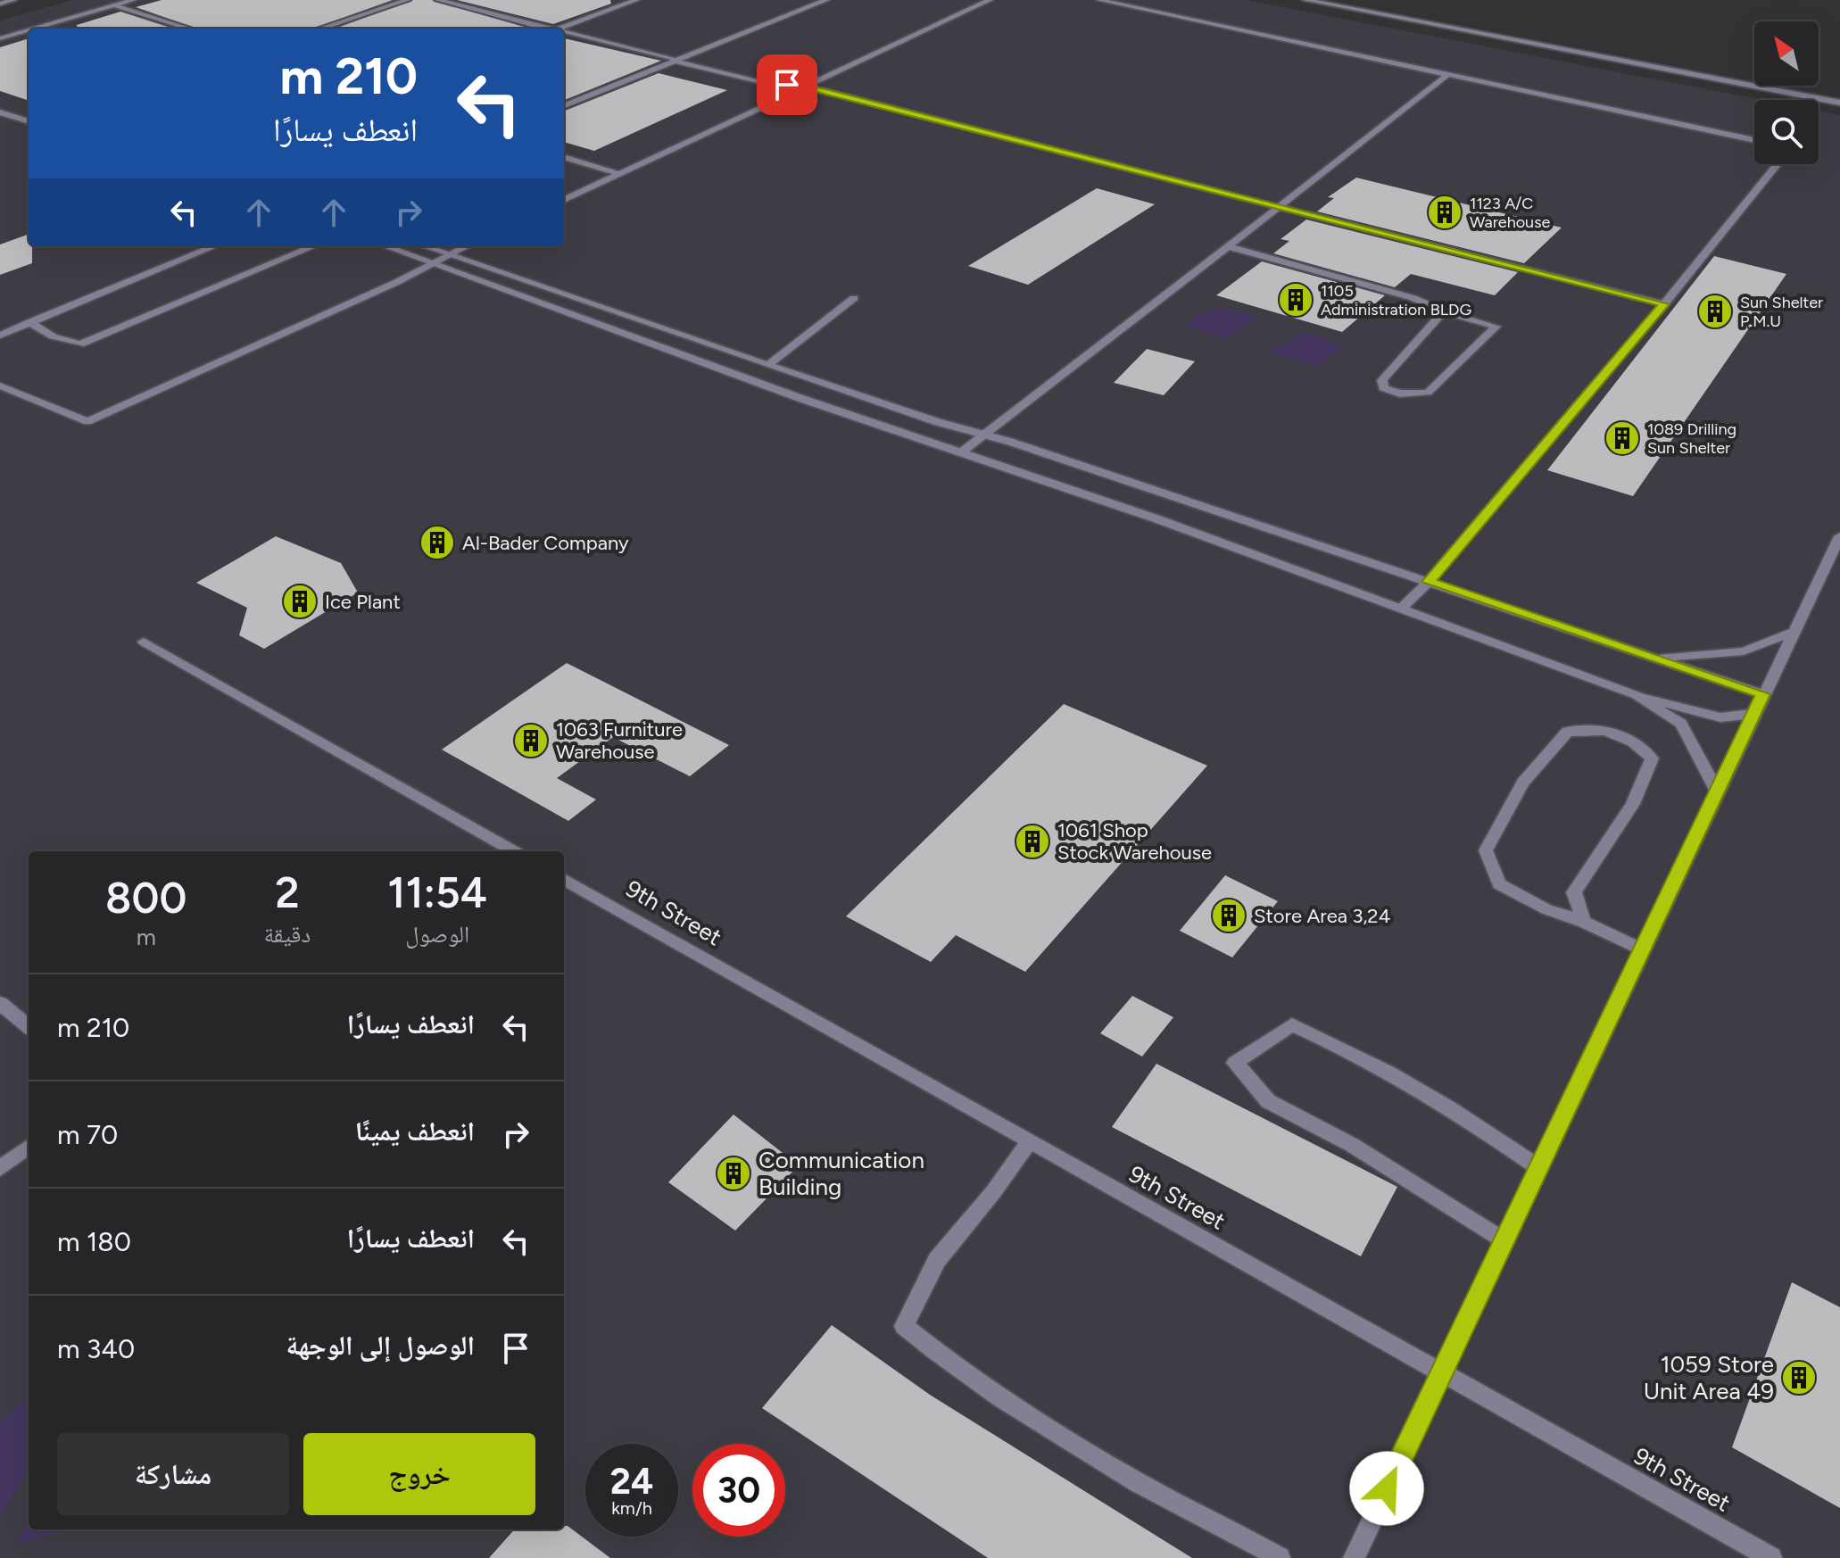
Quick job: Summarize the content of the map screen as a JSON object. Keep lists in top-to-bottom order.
{
  "streets": {
    "street": ["9th Street"]
  },
  "places": {
    "building": [
      "1123 A/C Warehouse",
      "1105 Administration BLDG",
      "Sun Shelter P.M.U",
      "1089 Drilling Sun Shelter",
      "Al-Bader Company",
      "Ice Plant",
      "1063 Furniture Warehouse",
      "1061 Shop Stock Warehouse",
      "Store Area 3,24",
      "Communication Building",
      "1059 Store Unit Area 49"
    ]
  },
  "north": "top left",
  "page": {
    "turn": ["210 m", "انعطف يسارًا"],
    "eta": [
      "11:54",
      "الوصول",
      "2",
      "دقيقة",
      "800",
      "m"
    ],
    "list": [
      {
        "name": "انعطف يسارًا",
        "value": "210 m"
      },
      {
        "name": "انعطف يمينًا",
        "value": "70 m"
      },
      {
        "name": "انعطف يسارًا",
        "value": "180 m"
      },
      {
        "name": "الوصول إلى الوجهة",
        "value": "340 m"
      }
    ],
    "buttons": ["خروج", "مشاركة"],
    "speed": "24 km/h",
    "limit": "30"
  }
}
